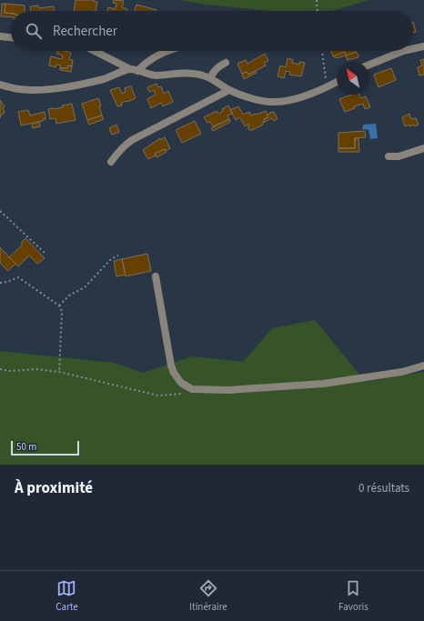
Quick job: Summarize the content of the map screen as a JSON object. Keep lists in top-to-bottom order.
{
  "scale_bar": "50 m",
  "north": "top left",
  "page": {
    "search": "Rechercher",
    "scale": "50 m",
    "heading": ["À proximité", "0 résultats"],
    "nav": ["Carte", "Itinéraire", "Favoris"]
  }
}
